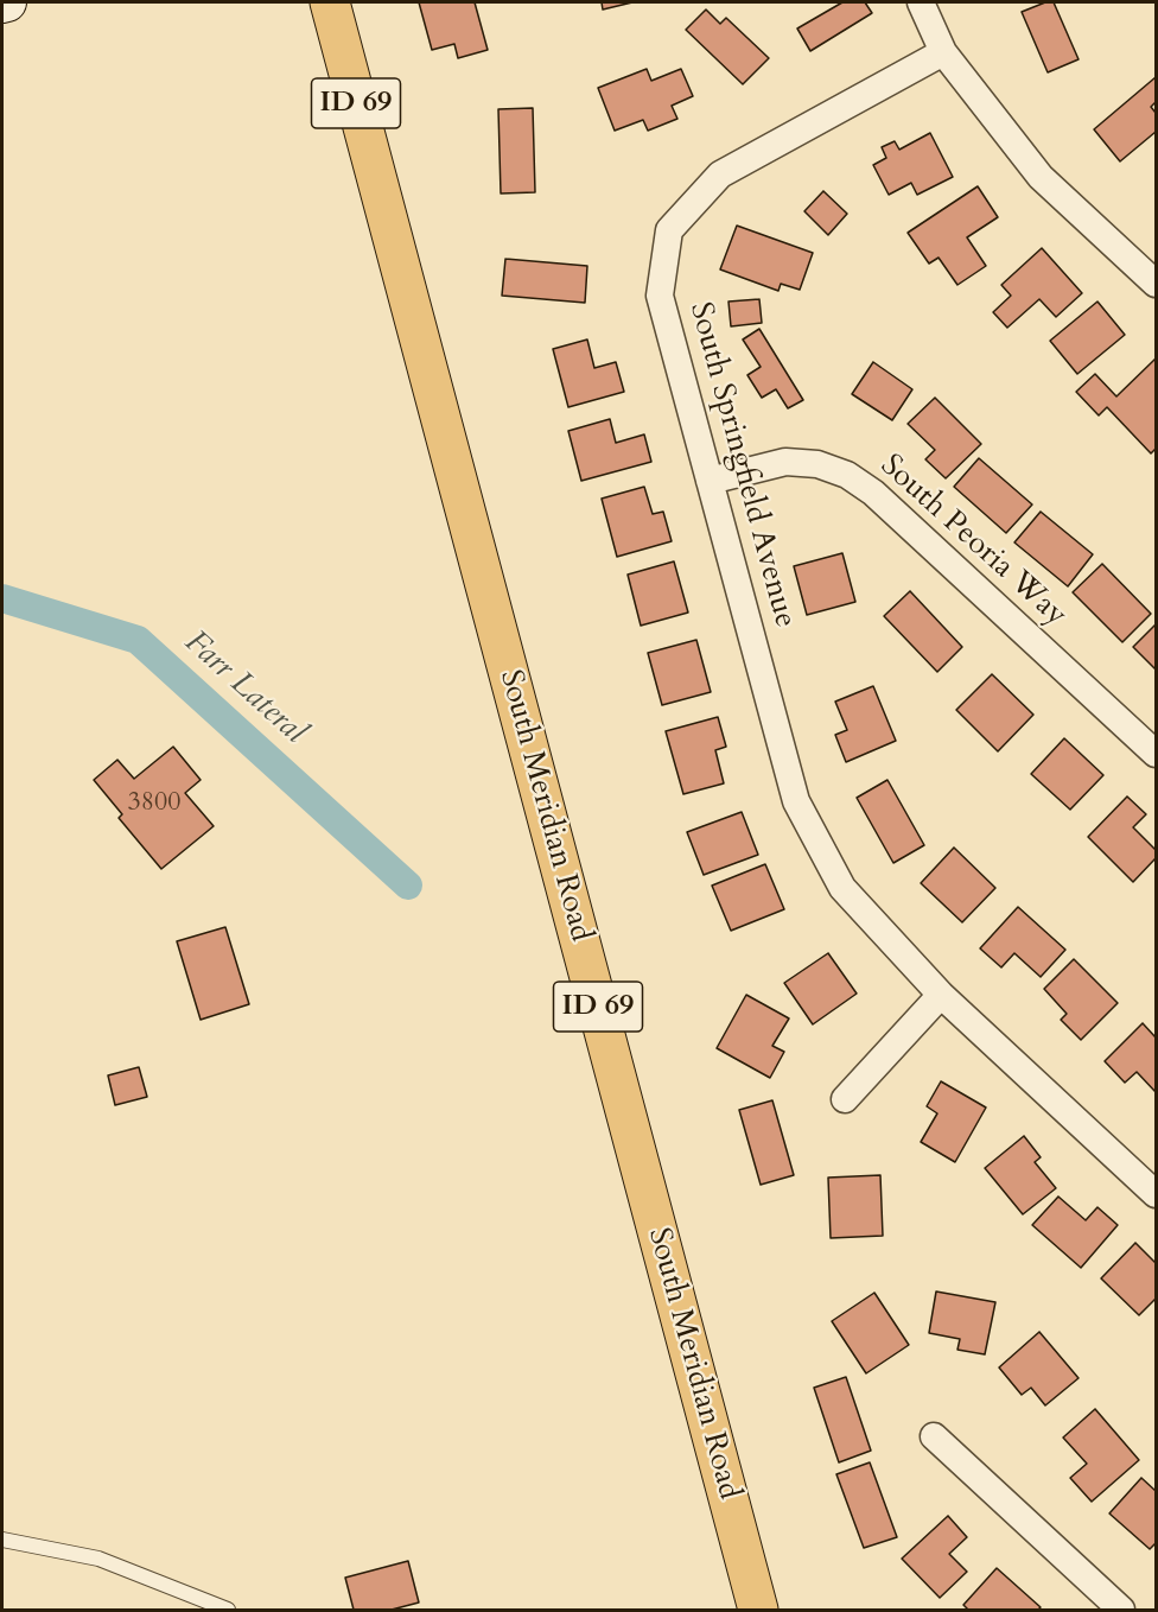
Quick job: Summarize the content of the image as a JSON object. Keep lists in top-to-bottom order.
{
  "streets": {
    "main road": ["ID 69", "South Meridian Road"],
    "street": ["South Springfield Avenue", "South Peoria Way"]
  },
  "crossings": [
    ["South Springfield Avenue", "South Peoria Way"]
  ],
  "water": ["Farr Lateral"],
  "house_numbers": ["3800"]
}
